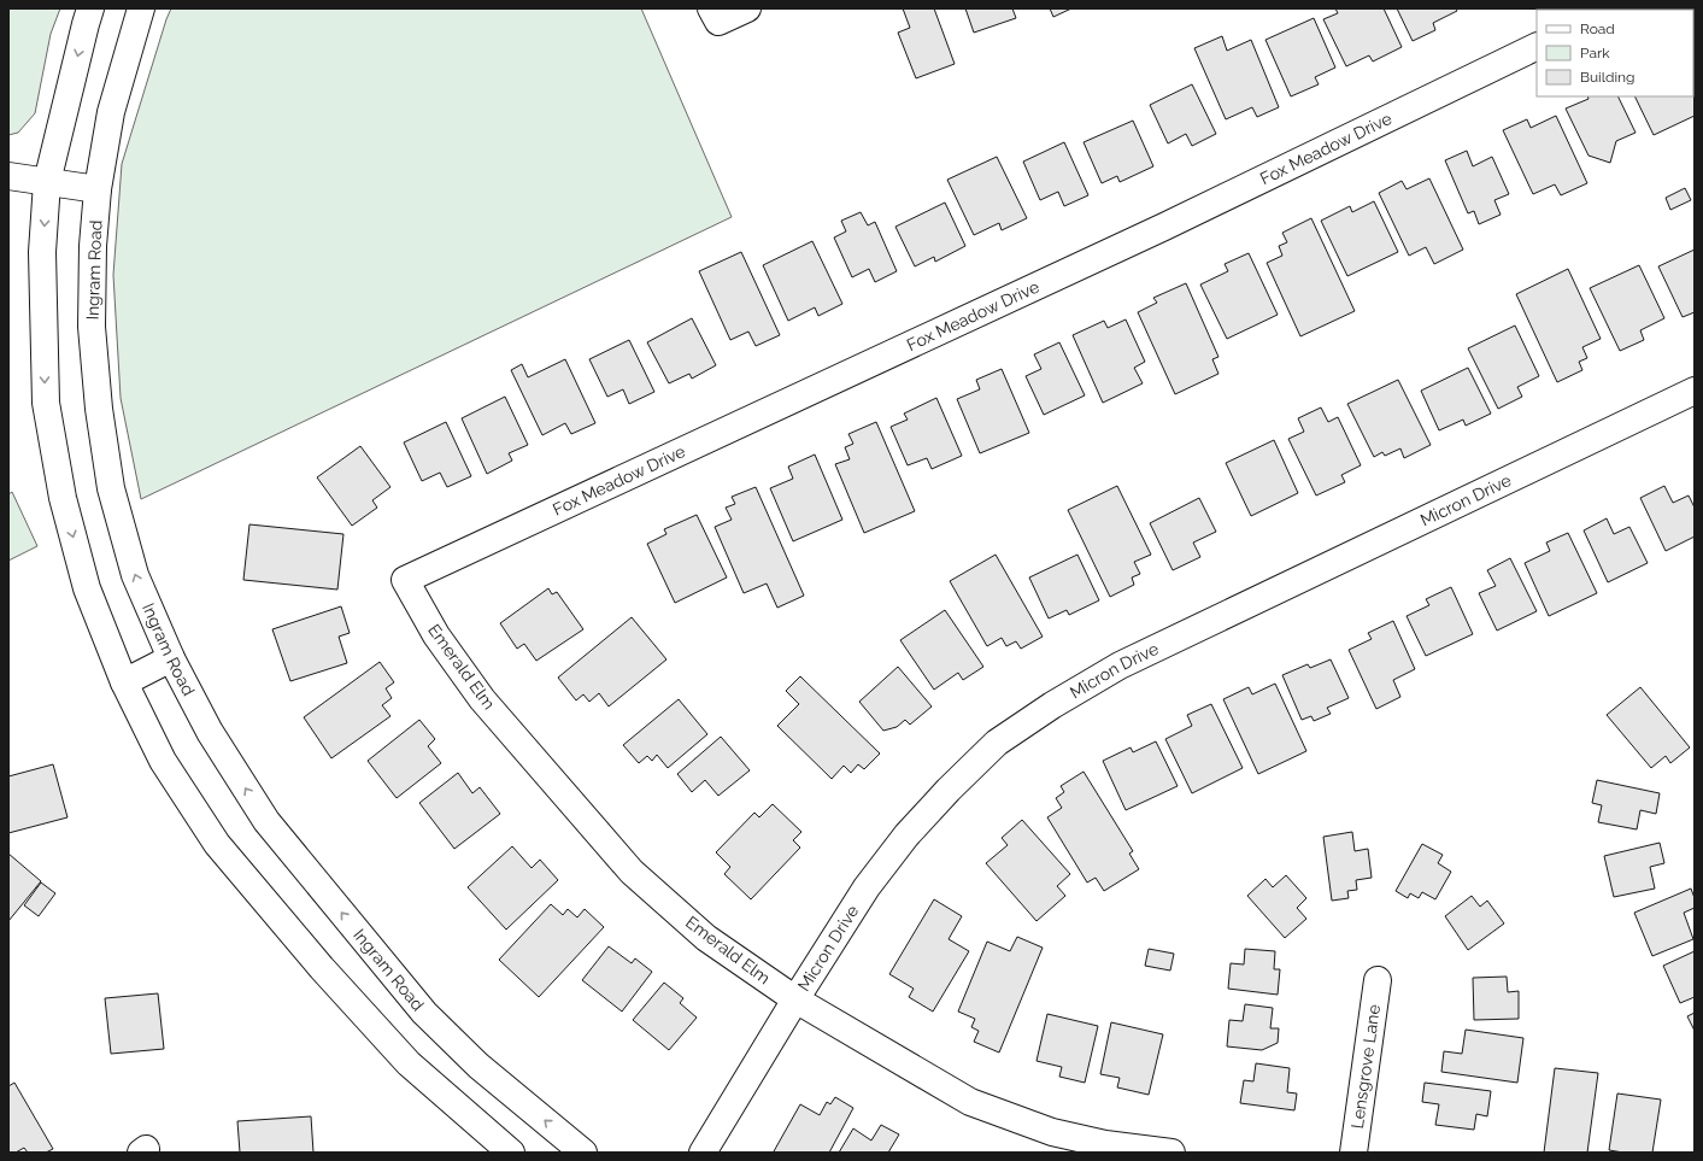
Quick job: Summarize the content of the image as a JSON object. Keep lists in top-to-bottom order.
{
  "streets": {
    "street": [
      "Fox Meadow Drive",
      "Ingram Road",
      "Micron Drive",
      "Emerald Elm",
      "Lensgrove Lane"
    ]
  },
  "crossings": [
    ["Fox Meadow Drive", "Emerald Elm"],
    ["Micron Drive", "Emerald Elm"]
  ],
  "legend": ["Road", "Park", "Building"]
}
